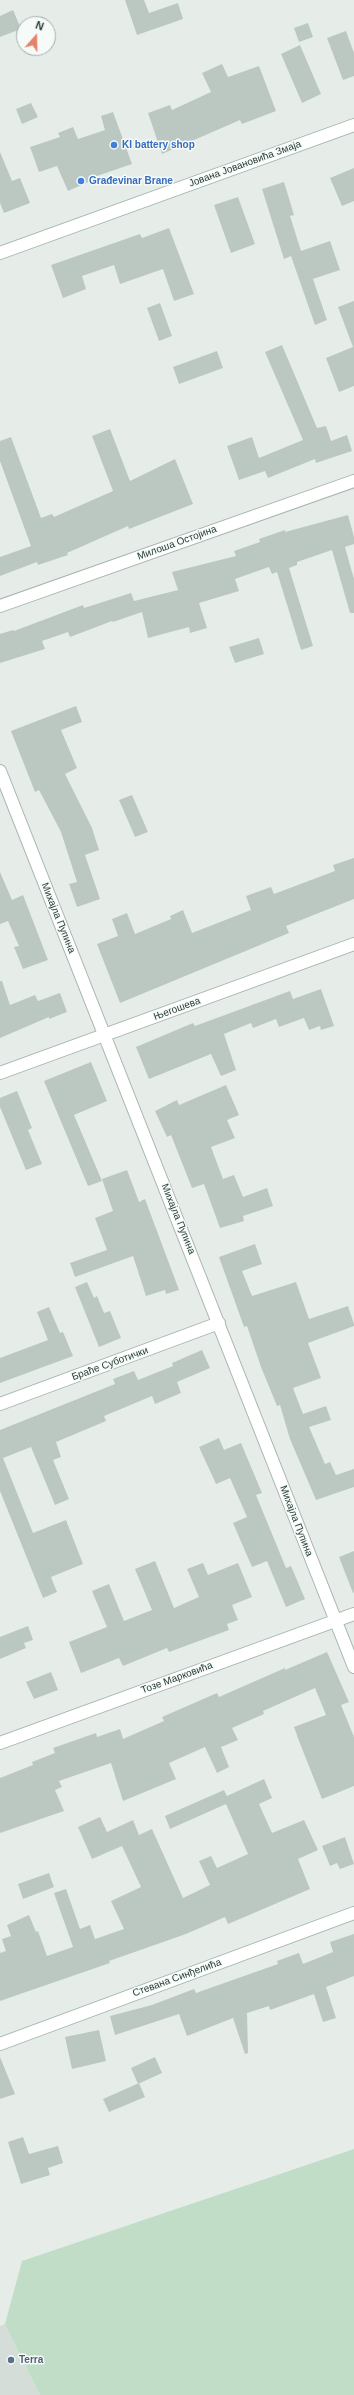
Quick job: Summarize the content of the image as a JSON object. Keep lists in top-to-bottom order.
{
  "streets": {
    "street": [
      "Јована Јовановића Змаја",
      "Милоша Остојина",
      "Михајла Пупина",
      "Његошева",
      "Браће Суботички",
      "Тозе Марковића",
      "Стевана Синђелића"
    ]
  },
  "crossings": [
    ["Михајла Пупина", "Његошева"],
    ["Михајла Пупина", "Браће Суботички"],
    ["Михајла Пупина", "Тозе Марковића"]
  ],
  "places": ["KI battery shop", "Građevinar Brane", "Terra"],
  "north": "top"
}
